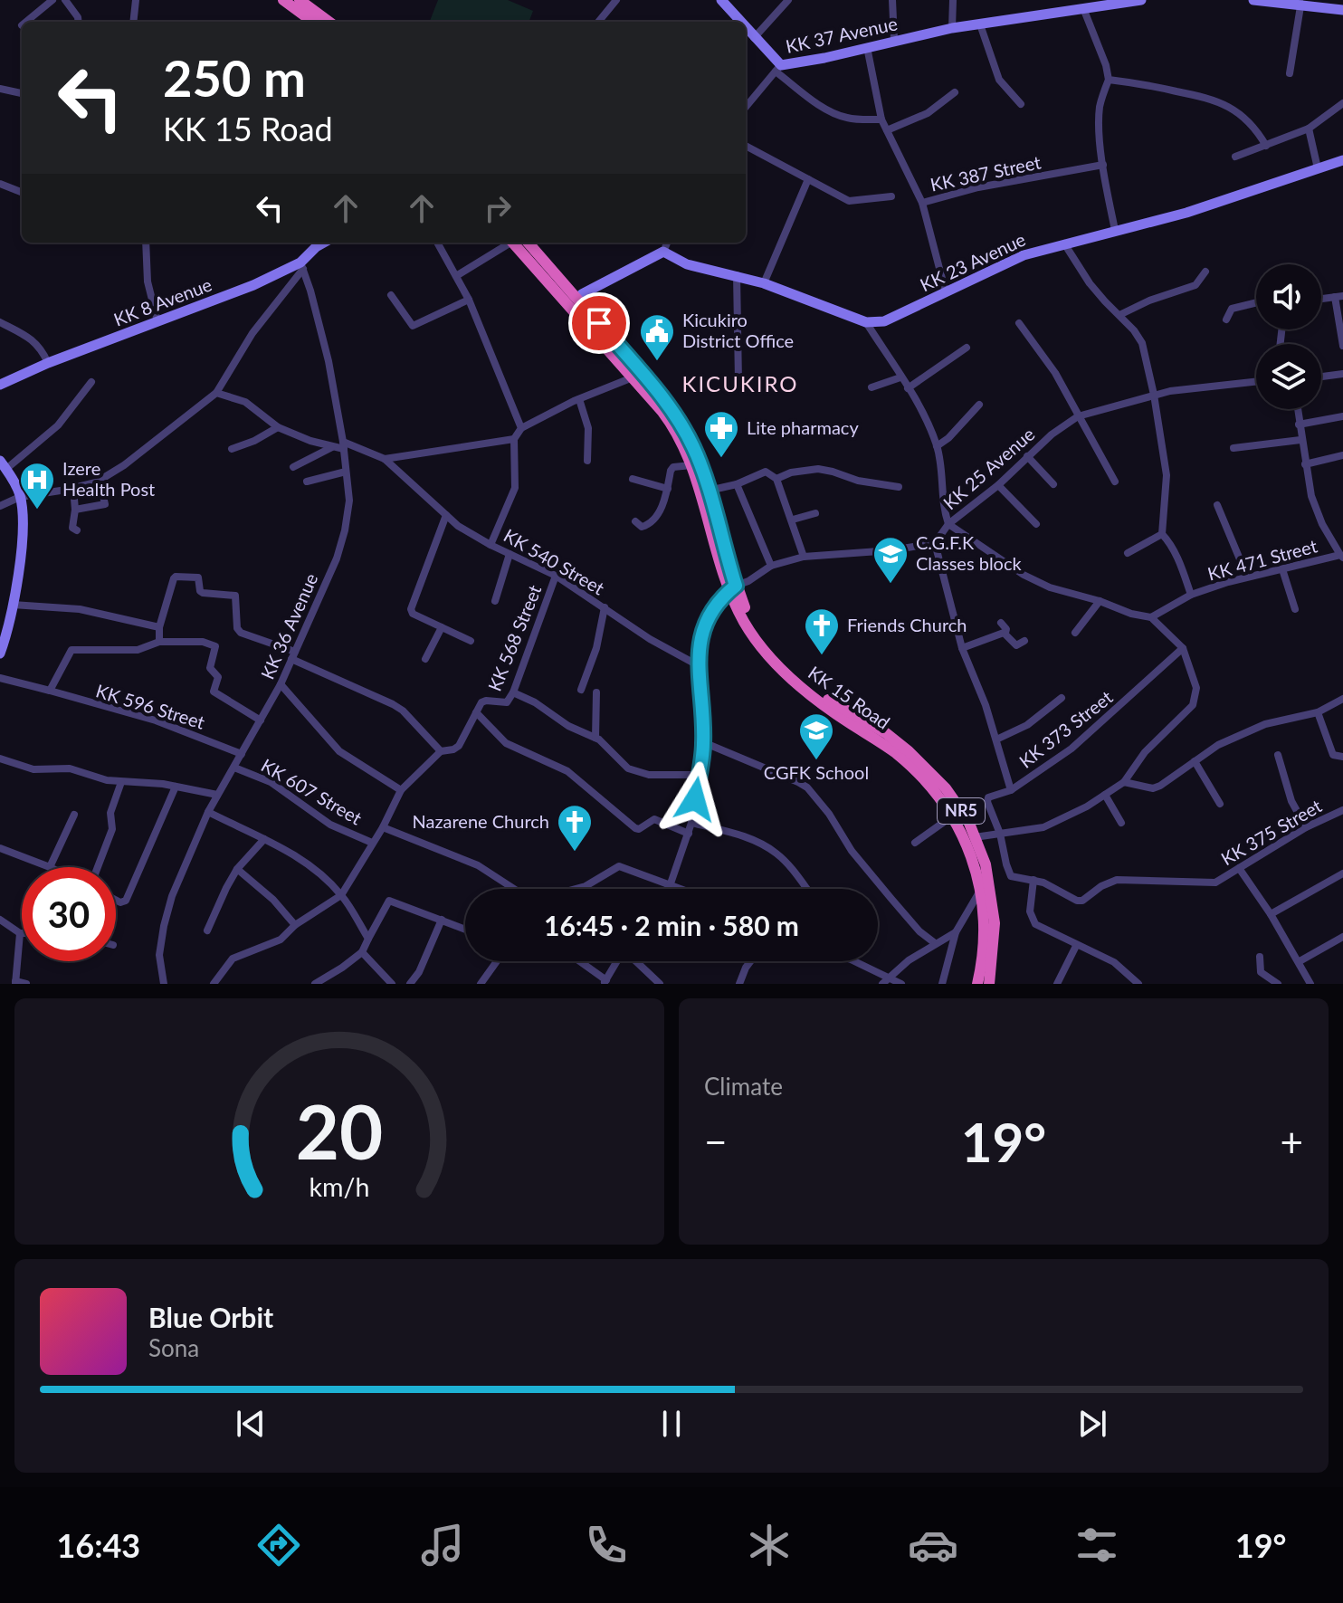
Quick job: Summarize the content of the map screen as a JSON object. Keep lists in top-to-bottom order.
{
  "streets": {
    "highway": ["KK 15 Road", "NR5"],
    "main road": ["KK 37 Avenue", "KK 23 Avenue", "KK 8 Avenue"],
    "street": [
      "KK 387 Street",
      "KK 25 Avenue",
      "KK 471 Street",
      "KK 540 Street",
      "KK 36 Avenue",
      "KK 568 Street",
      "KK 596 Street",
      "KK 373 Street",
      "KK 607 Street",
      "KK 375 Street"
    ]
  },
  "crossings": [
    ["KK 387 Street", "KK 23 Avenue"],
    ["KK 8 Avenue", "KK 36 Avenue"],
    ["KK 540 Street", "KK 568 Street"],
    ["KK 36 Avenue", "KK 596 Street"],
    ["KK 36 Avenue", "KK 607 Street"],
    ["KK 373 Street", "KK 375 Street"]
  ],
  "districts": ["KICUKIRO"],
  "places": {
    "public building": ["Kicukiro District Office"],
    "pharmacy": ["Lite pharmacy"],
    "hospital": ["Izere Health Post"],
    "school or university": ["C.G.F.K Classes block", "CGFK School"],
    "church": ["Friends Church", "Nazarene Church"]
  },
  "page": {
    "turn": ["250 m", "KK 15 Road"],
    "limit": "30",
    "trip": "16:45 · 2 min · 580 m",
    "tile": "Climate",
    "heat": ["−", "19°", "+"],
    "song": ["Blue Orbit", "Sona"],
    "tabs": ["16:43", "19°"],
    "gauge": ["20", "km/h"]
  }
}
